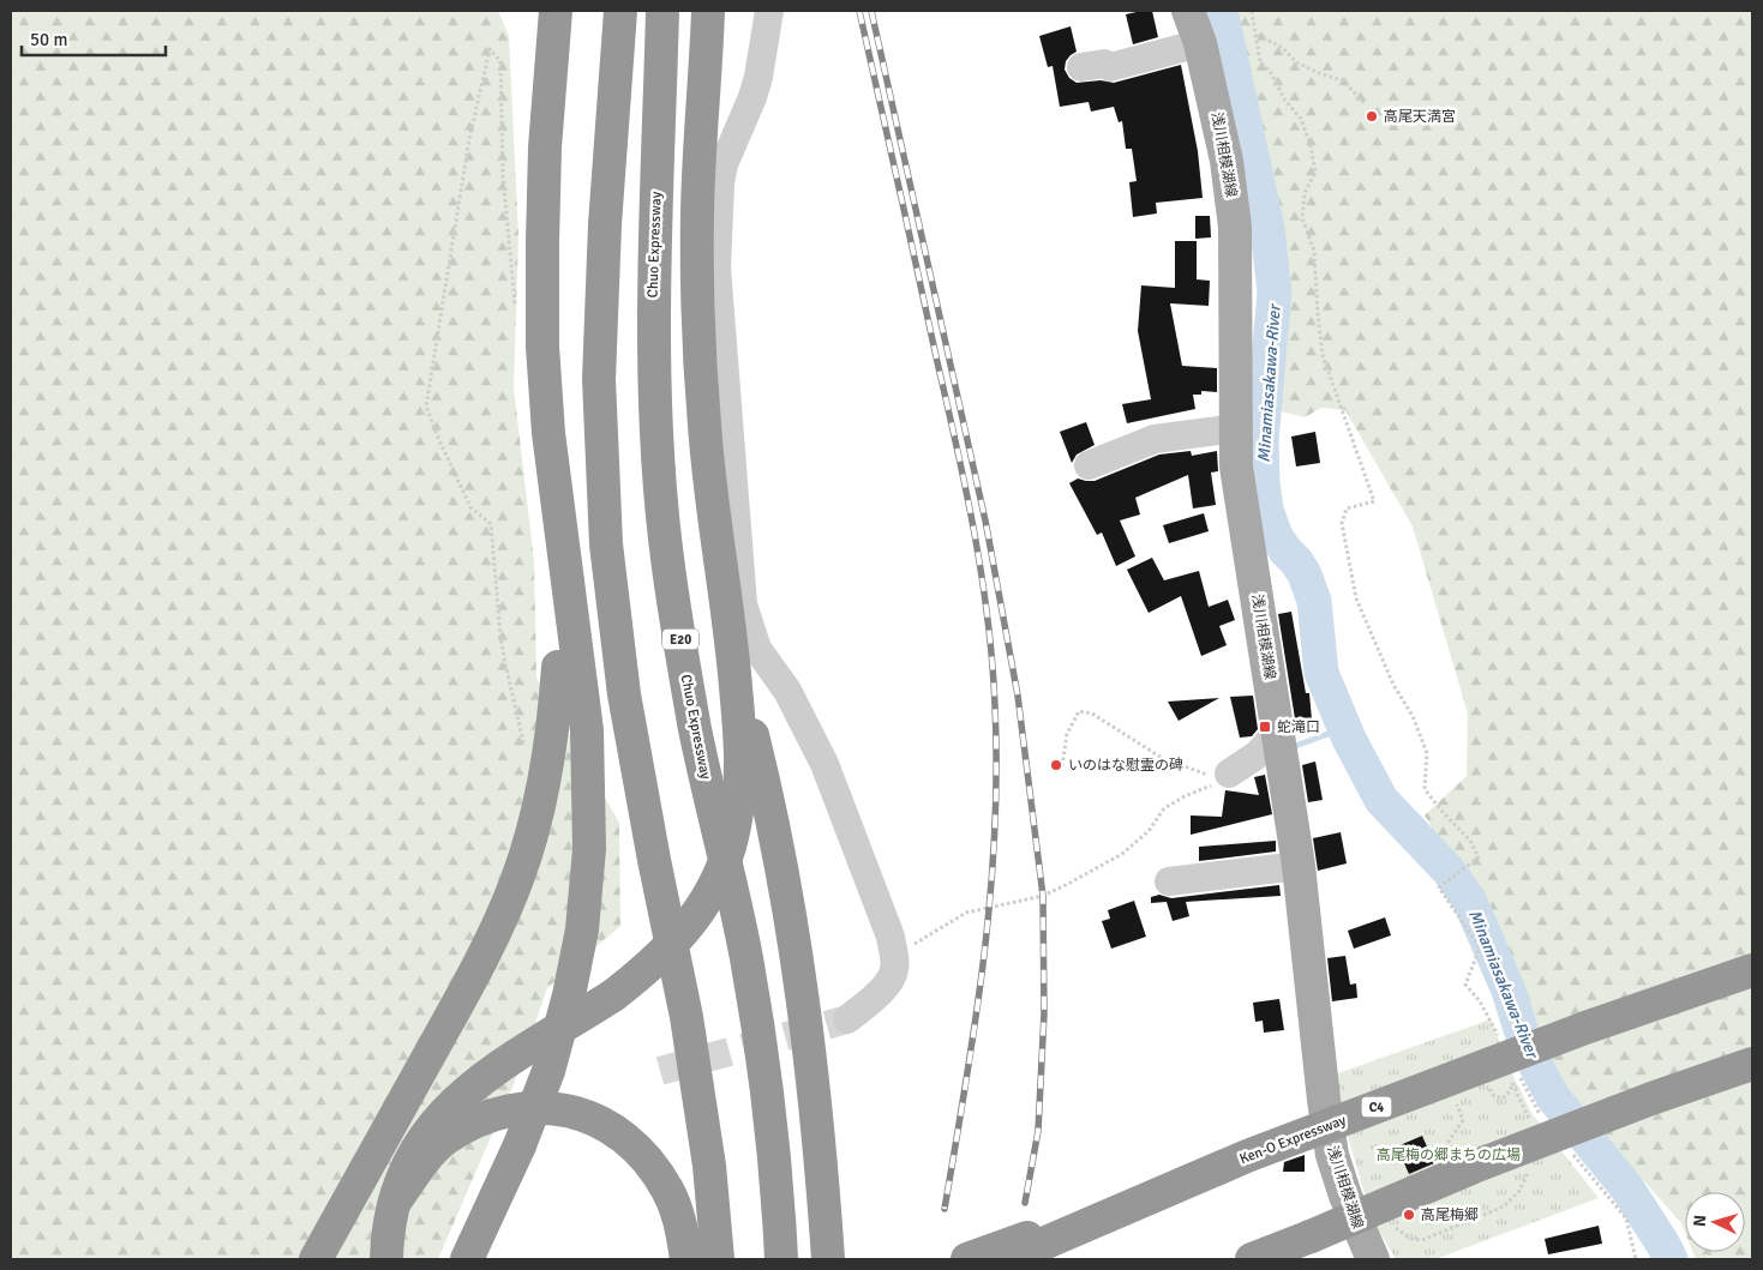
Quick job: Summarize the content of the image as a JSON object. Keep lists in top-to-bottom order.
{
  "streets": {
    "highway": [
      "Chuo Expressway",
      "E20",
      "C4",
      "Ken-O Expressway"
    ],
    "main road": ["浅川相模湖線"]
  },
  "water": ["Minamiasakawa-River"],
  "parks": ["高尾梅の郷まちの広場"],
  "places": {
    "other": ["高尾天満宮", "いのはな慰霊の碑", "高尾梅郷"],
    "transit": ["蛇滝口"]
  },
  "scale_bar": "50 m",
  "north": "left"
}
